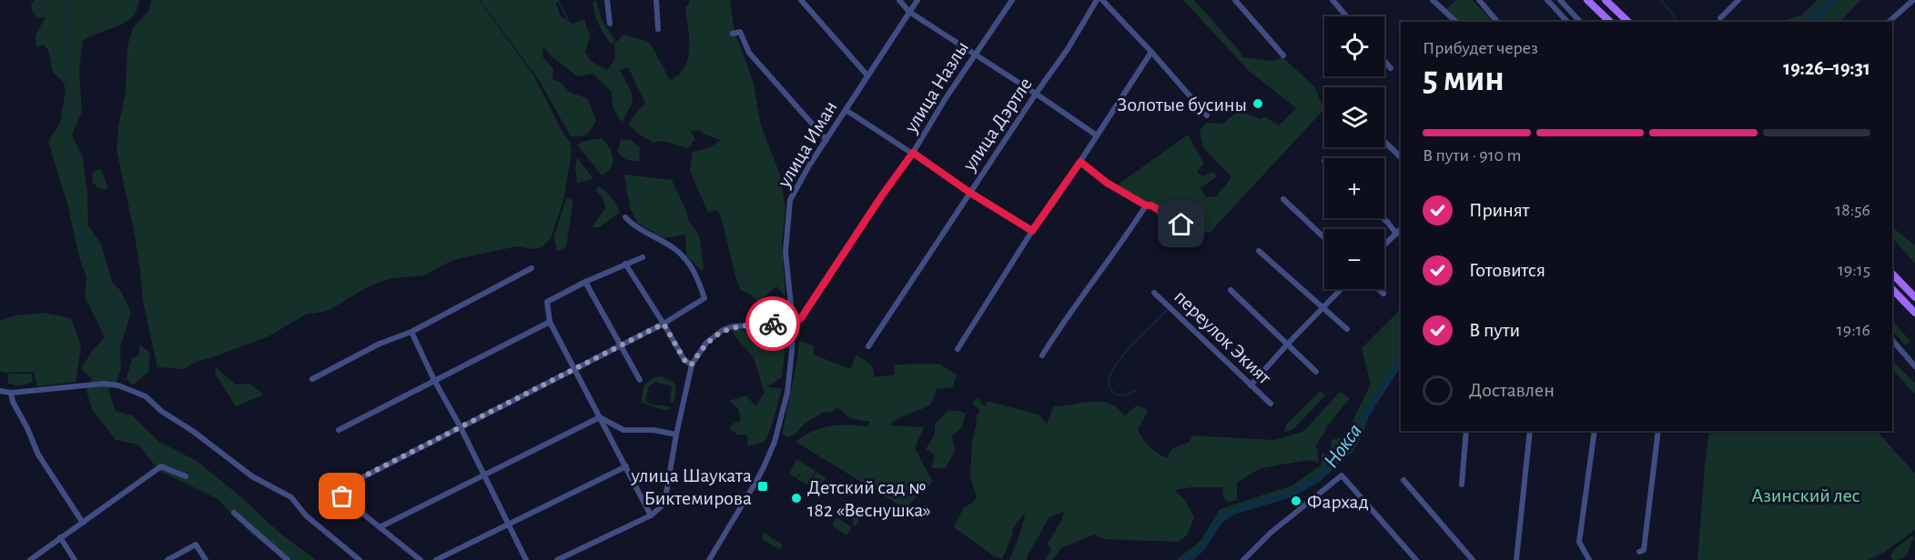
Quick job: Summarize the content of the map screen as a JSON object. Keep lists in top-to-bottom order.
{
  "streets": {
    "street": [
      "улица Назлы",
      "улица Дэртле",
      "улица Иман",
      "переулок Экият"
    ]
  },
  "crossings": [
    ["улица Назлы", "улица Иман"]
  ],
  "water": ["Нокса"],
  "parks": ["Азинский лес"],
  "places": {
    "other": ["Золотые бусины", "Детский сад № 182 «Веснушка»", "Фархад"],
    "transit": ["улица Шауката Биктемирова"]
  },
  "page": {
    "map_buttons": ["+", "−"],
    "heading": ["5 мин", "Прибудет через", "19:26–19:31"],
    "bar": "В пути · 910 m",
    "list": [
      ["Принят", "18:56"],
      ["Готовится", "19:15"],
      ["В пути", "19:16"],
      "Доставлен"
    ]
  }
}
